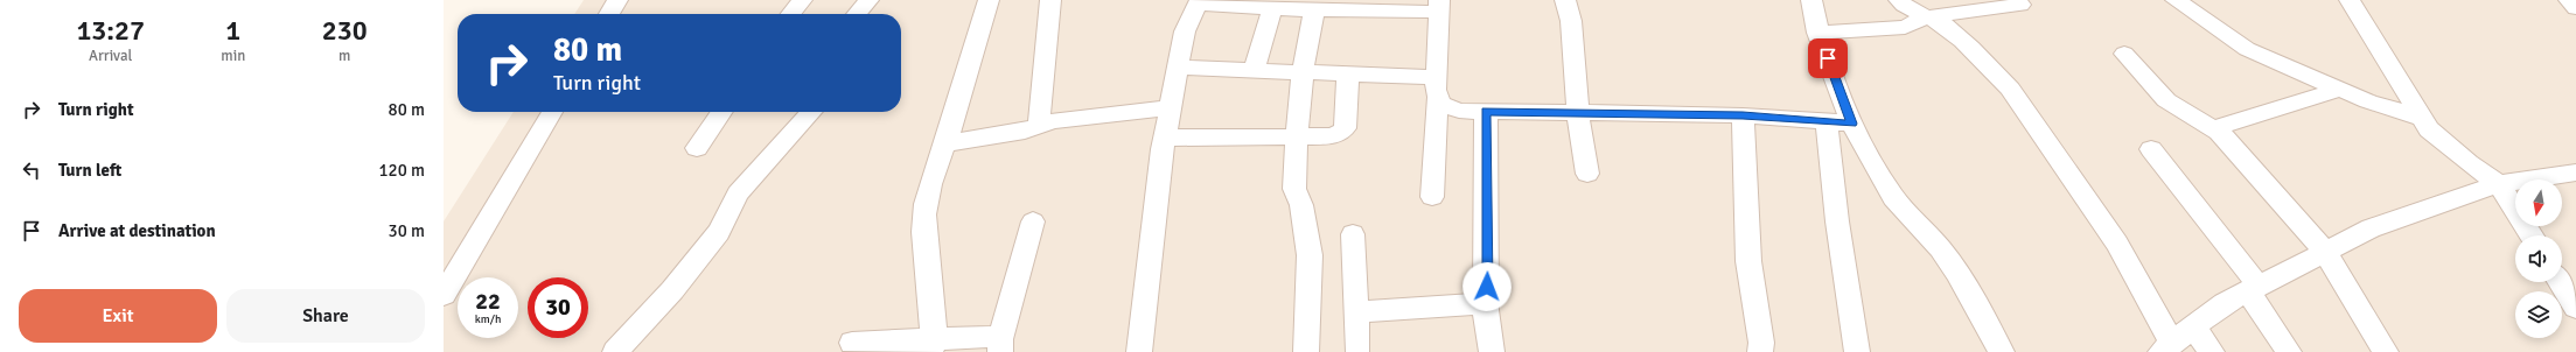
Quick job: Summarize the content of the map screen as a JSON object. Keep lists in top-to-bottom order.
{
  "north": "bottom",
  "page": {
    "eta": [
      "13:27",
      "Arrival",
      "1",
      "min",
      "230",
      "m"
    ],
    "turn": ["80 m", "Turn right"],
    "list": [
      {
        "name": "Turn right",
        "value": "80 m"
      },
      {
        "name": "Turn left",
        "value": "120 m"
      },
      {
        "name": "Arrive at destination",
        "value": "30 m"
      }
    ],
    "speed": "22 km/h",
    "limit": "30",
    "buttons": ["Exit", "Share"]
  }
}
